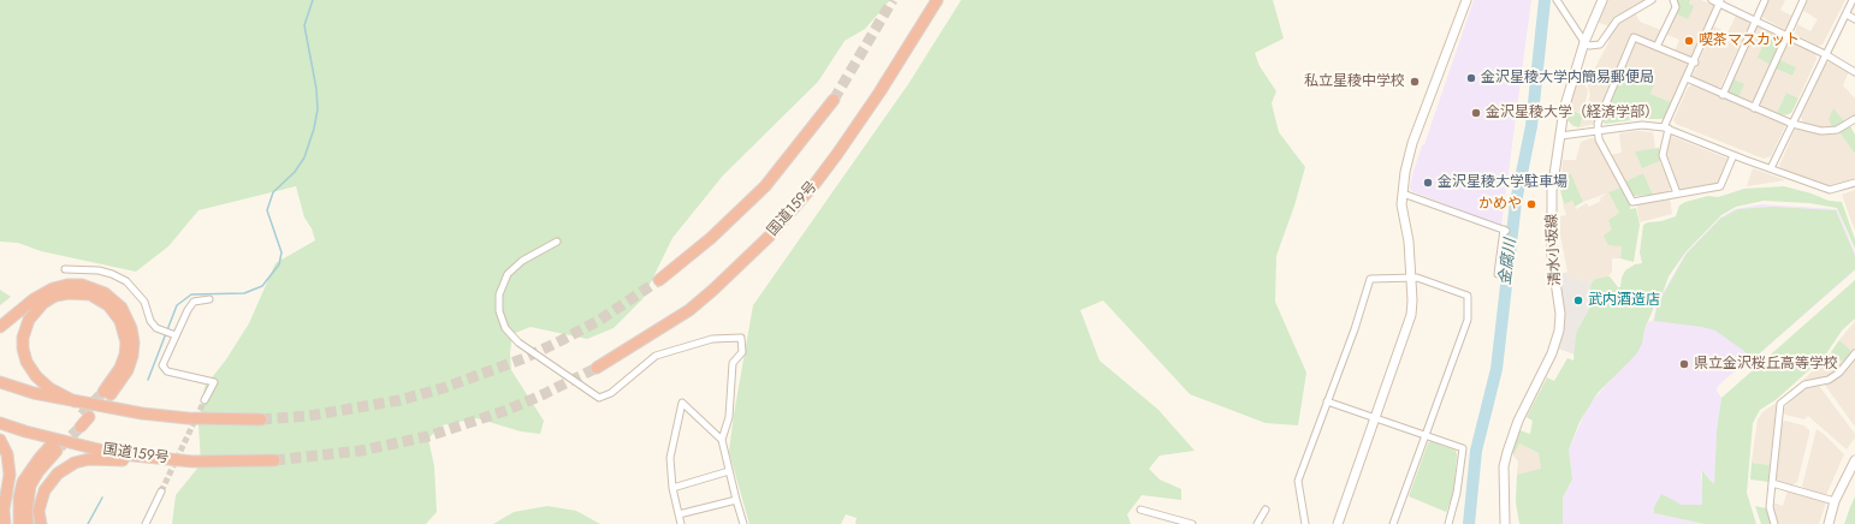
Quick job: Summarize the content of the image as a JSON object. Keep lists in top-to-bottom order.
{
  "streets": {
    "highway": ["国道159号"],
    "street": ["清水小坂線"]
  },
  "water": ["金腐川"],
  "places": [
    "喫茶マスカット",
    "金沢星稜大学内簡易郵便局",
    "私立星稜中学校",
    "金沢星稜大学（経済学部）",
    "金沢星稜大学駐車場",
    "かめや",
    "武内酒造店",
    "県立金沢桜丘高等学校"
  ]
}
